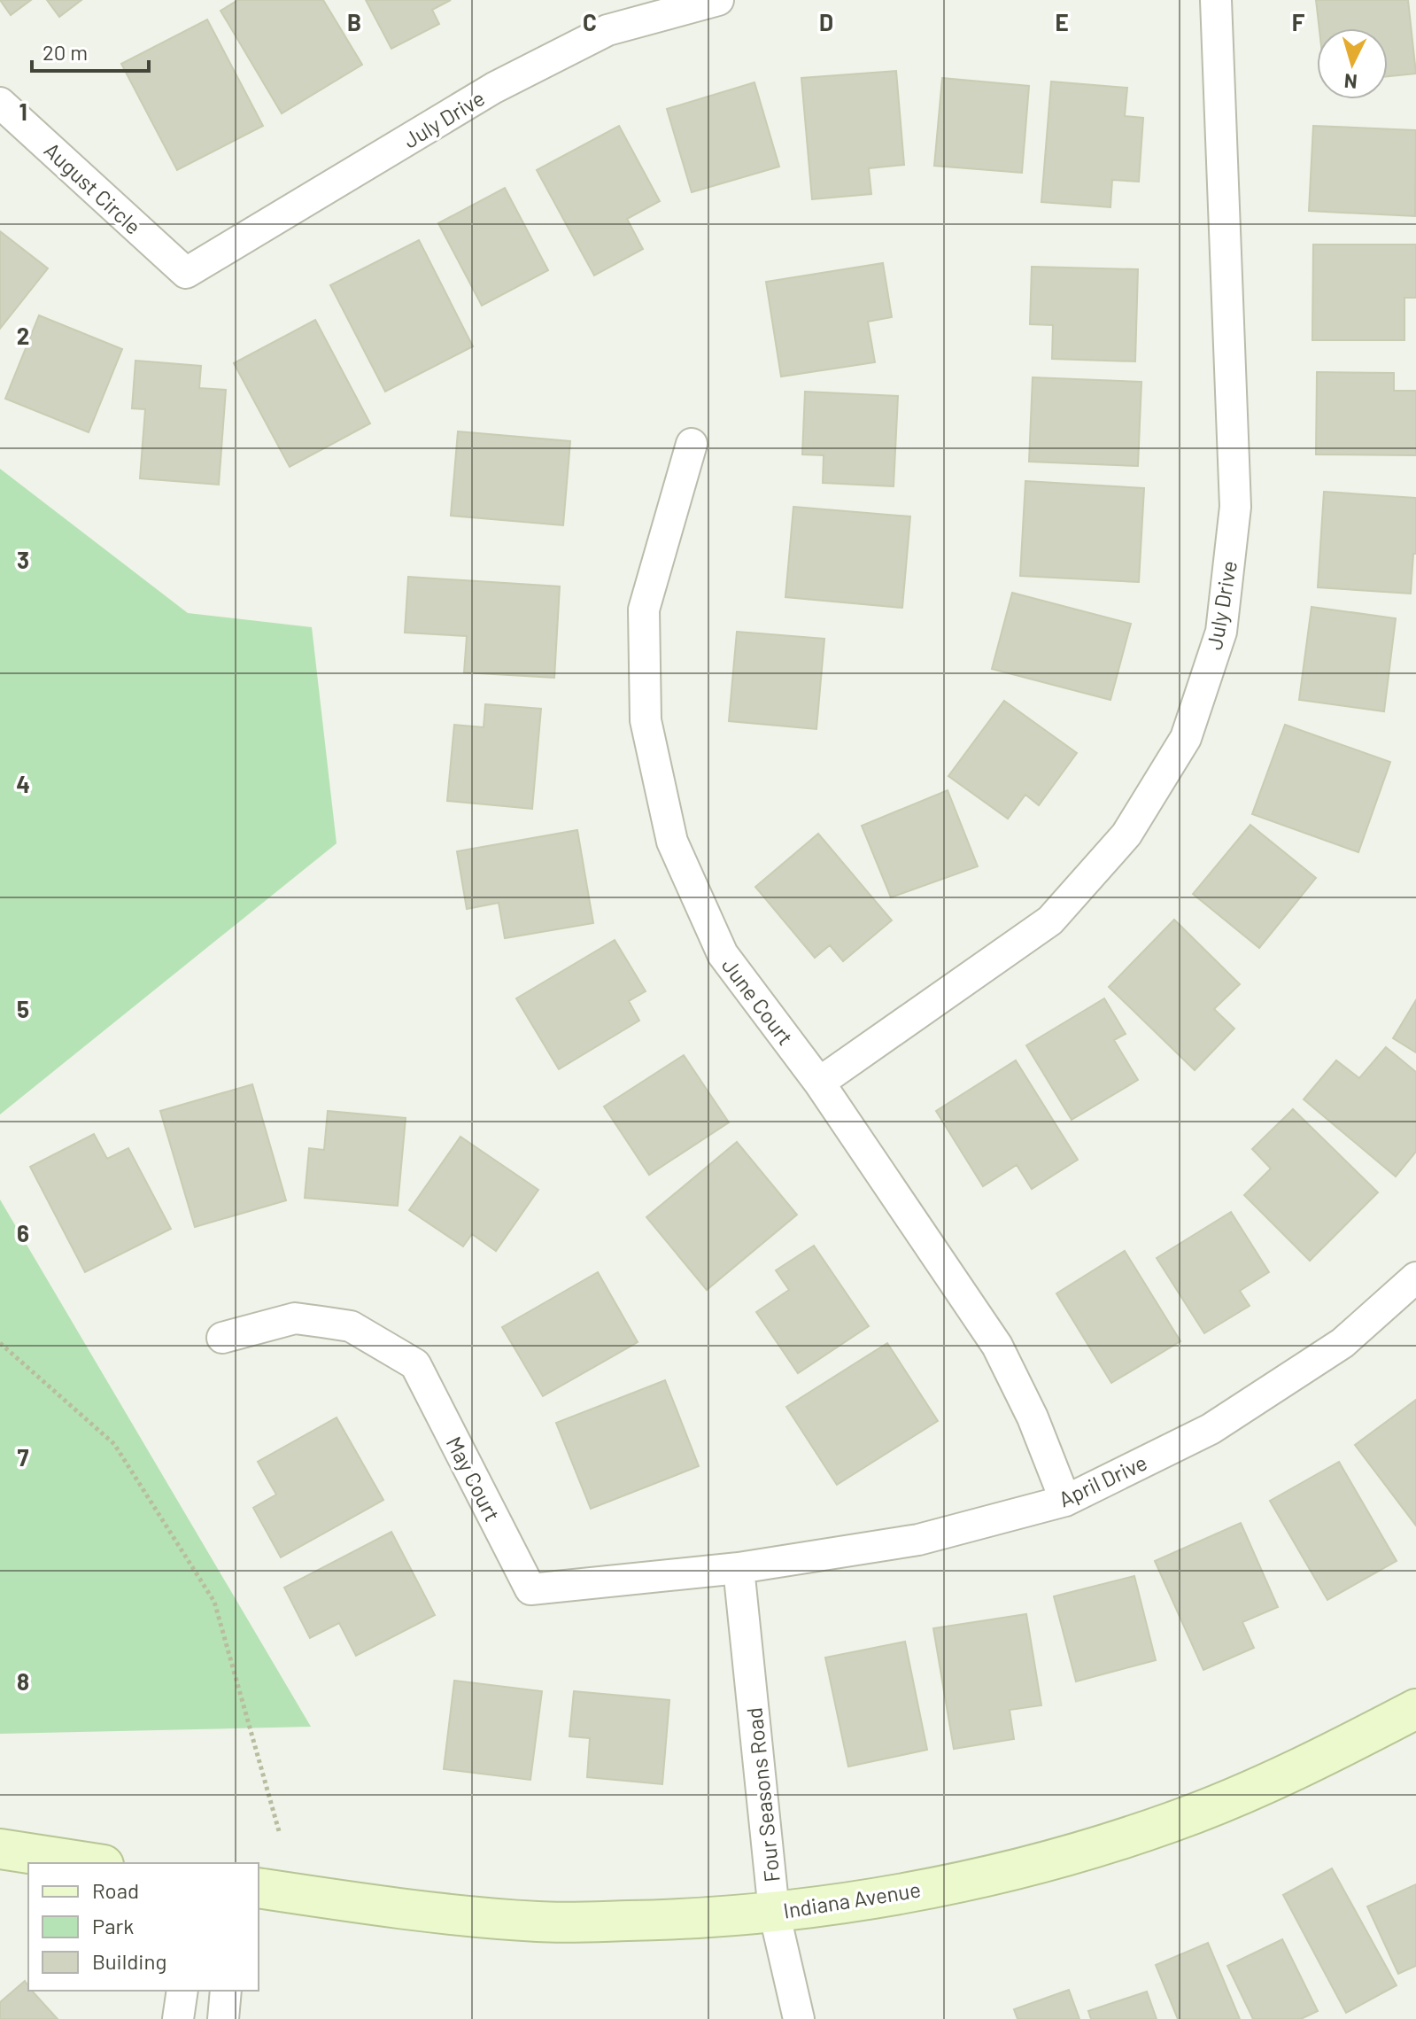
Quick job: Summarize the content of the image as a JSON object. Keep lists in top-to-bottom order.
{
  "streets": {
    "street": [
      "July Drive",
      "August Circle",
      "June Court",
      "May Court",
      "April Drive",
      "Four Seasons Road",
      "Indiana Avenue"
    ]
  },
  "crossings": [
    ["July Drive", "August Circle"],
    ["July Drive", "June Court"],
    ["June Court", "April Drive"],
    ["May Court", "April Drive"],
    ["May Court", "Four Seasons Road"],
    ["April Drive", "Four Seasons Road"],
    ["Four Seasons Road", "Indiana Avenue"]
  ],
  "legend": ["Road", "Park", "Building"],
  "scale_bar": "20 m",
  "north": "bottom",
  "grid": {
    "columns": [
      "B",
      "C",
      "D",
      "E",
      "F"
    ],
    "rows": [
      "1",
      "2",
      "3",
      "4",
      "5",
      "6",
      "7",
      "8"
    ]
  }
}
